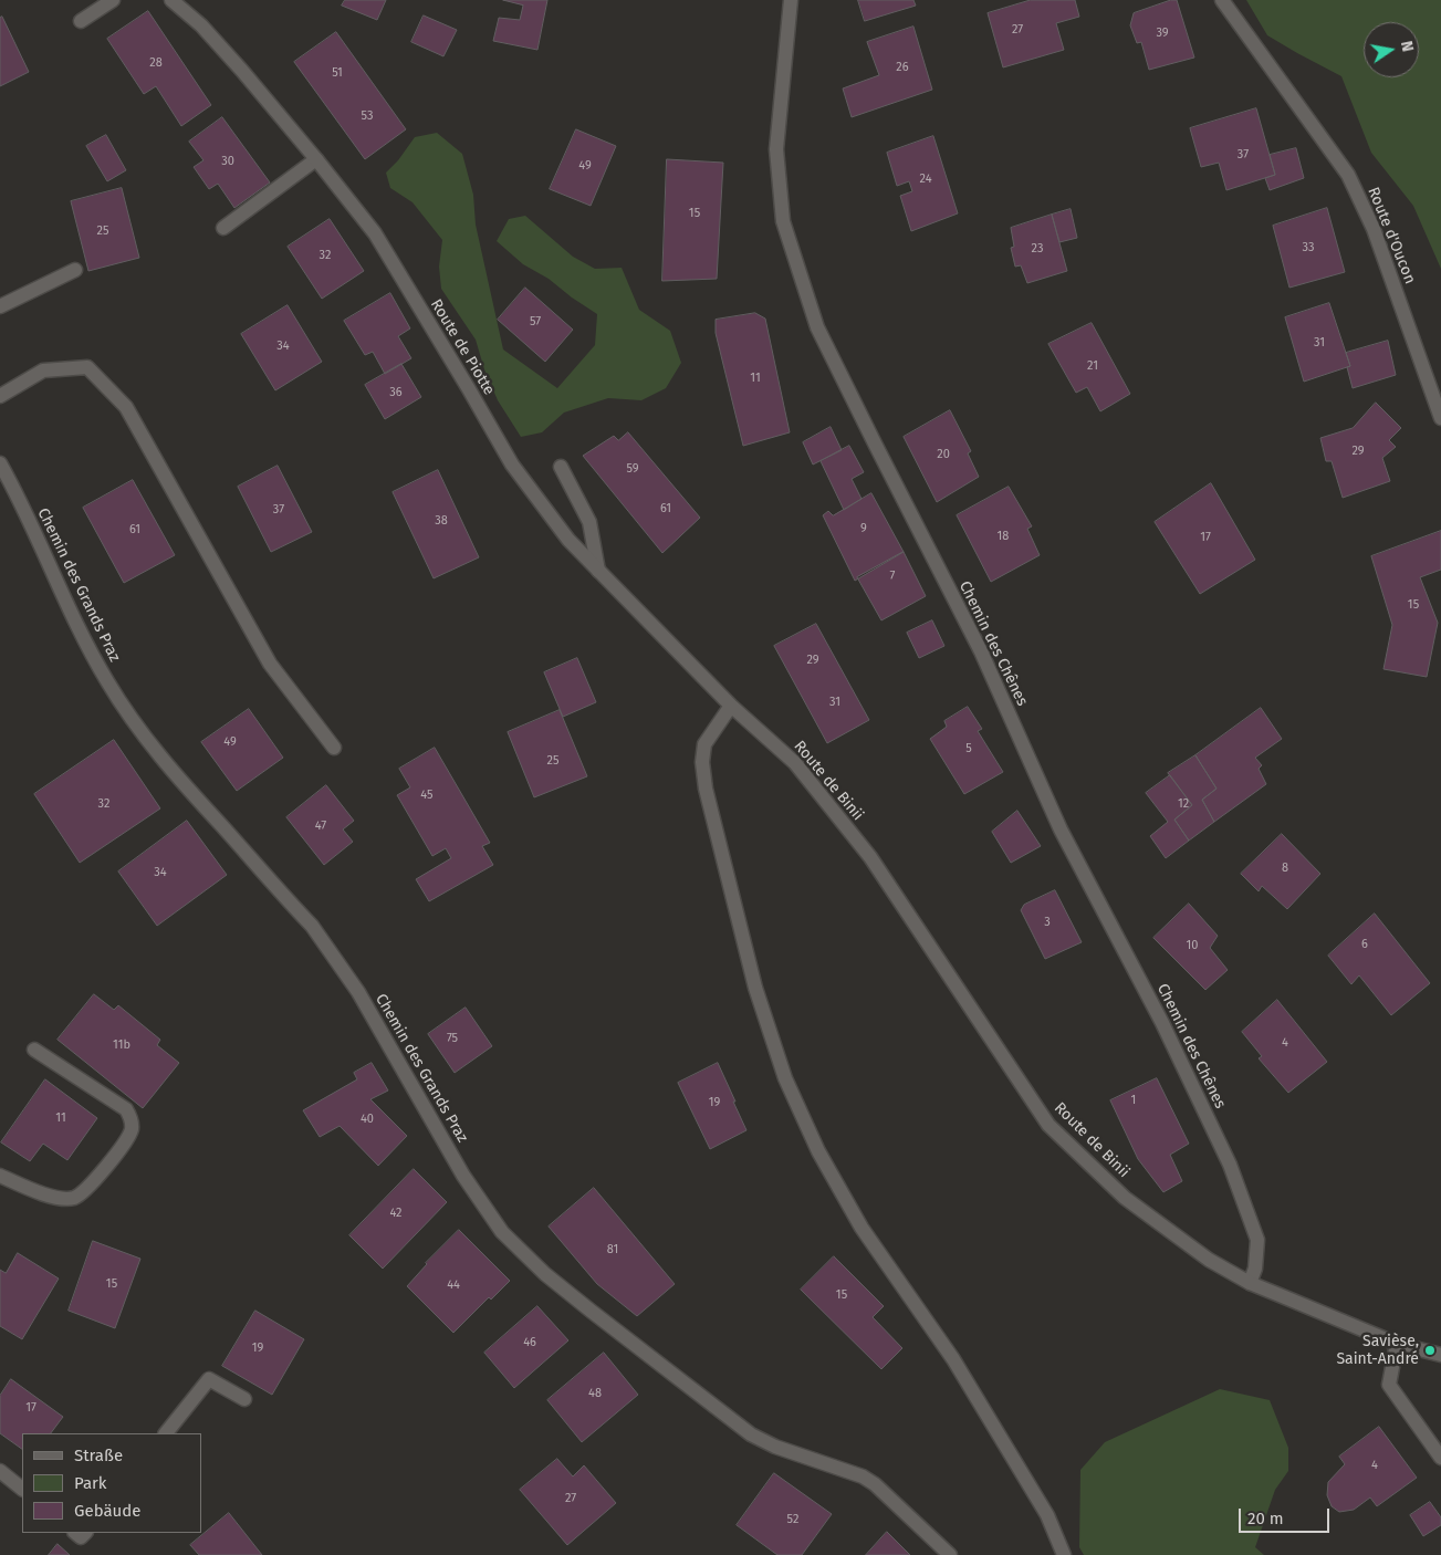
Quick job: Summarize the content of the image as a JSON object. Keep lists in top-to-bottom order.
{
  "streets": {
    "street": [
      "Route d'Oucon",
      "Route de Piotte",
      "Chemin des Grands Praz",
      "Chemin des Chênes",
      "Route de Binii"
    ]
  },
  "crossings": [
    ["Route de Piotte", "Route de Binii"],
    ["Chemin des Chênes", "Route de Binii"]
  ],
  "places": ["Savièse, Saint-André"],
  "house_numbers": [
    "27",
    "39",
    "28",
    "26",
    "51",
    "53",
    "37",
    "30",
    "49",
    "24",
    "15",
    "25",
    "33",
    "23",
    "32",
    "57",
    "31",
    "34",
    "21",
    "11",
    "36",
    "29",
    "20",
    "59",
    "61",
    "37",
    "38",
    "9",
    "61",
    "18",
    "17",
    "7",
    "15",
    "29",
    "31",
    "49",
    "5",
    "25",
    "45",
    "32",
    "12",
    "47",
    "8",
    "34",
    "3",
    "6",
    "10",
    "75",
    "4",
    "11b",
    "1",
    "19",
    "11",
    "40",
    "42",
    "81",
    "15",
    "44",
    "15",
    "46",
    "19",
    "48",
    "17",
    "4",
    "27",
    "52"
  ],
  "legend": ["Straße", "Park", "Gebäude"],
  "scale_bar": "20 m",
  "north": "right"
}
